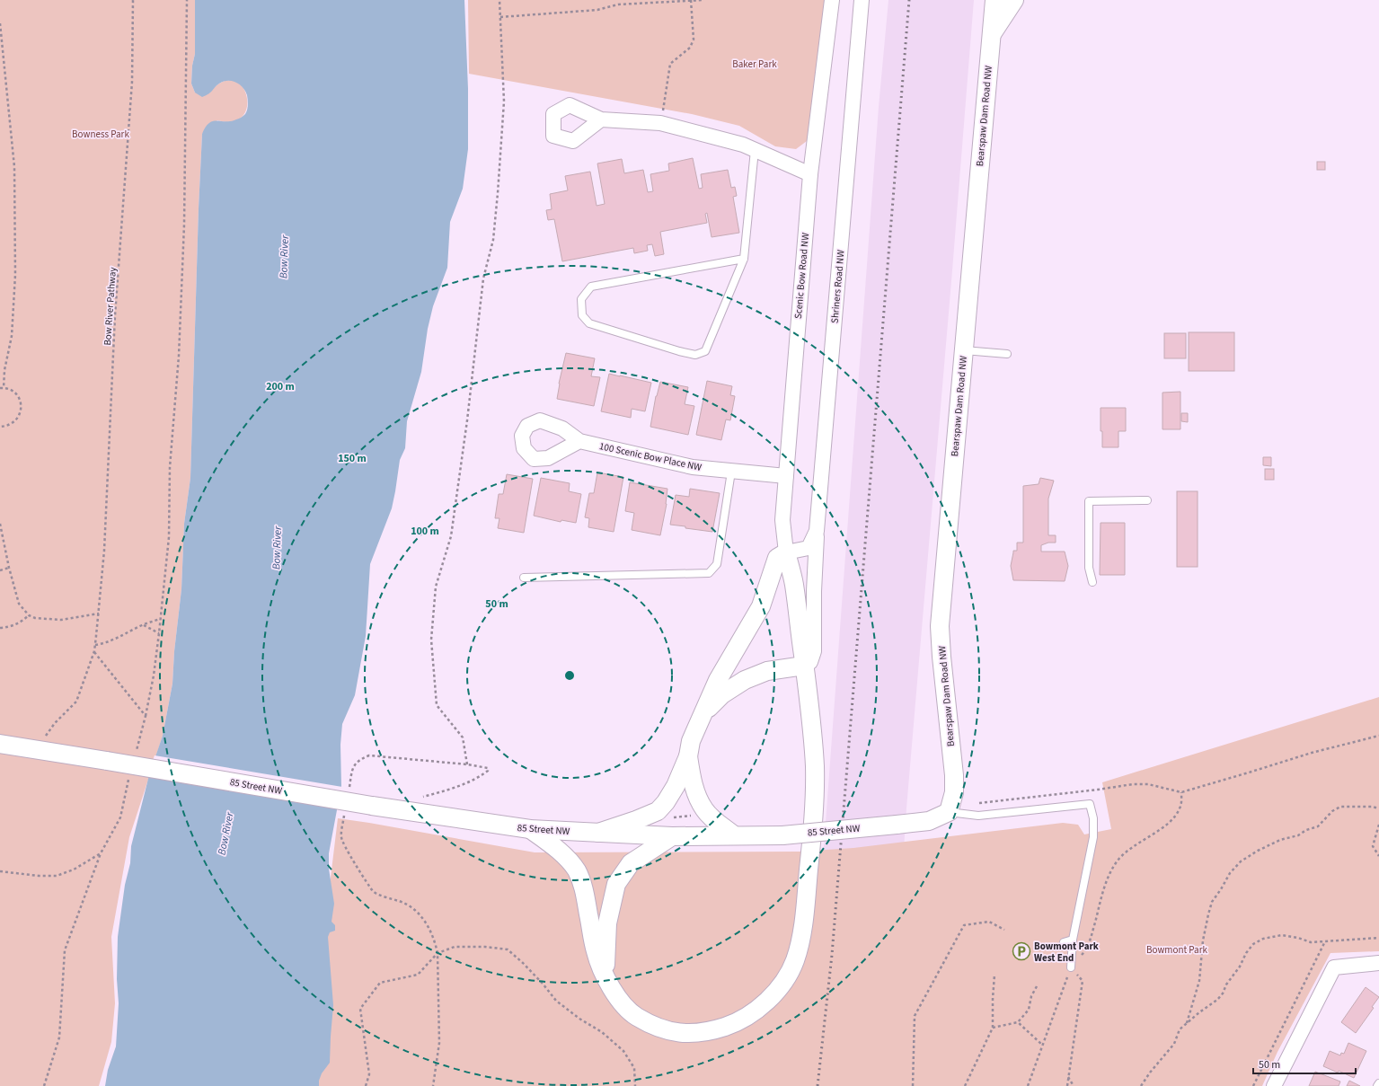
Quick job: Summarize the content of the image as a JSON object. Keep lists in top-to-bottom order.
{
  "streets": {
    "street": [
      "Bearspaw Dam Road NW",
      "Scenic Bow Road NW",
      "Shriners Road NW",
      "100 Scenic Bow Place NW",
      "85 Street NW"
    ],
    "path": ["Bow River Pathway"]
  },
  "crossings": [
    ["Bearspaw Dam Road NW", "85 Street NW"],
    ["Scenic Bow Road NW", "Shriners Road NW"],
    ["Scenic Bow Road NW", "100 Scenic Bow Place NW"]
  ],
  "water": ["Bow River"],
  "parks": ["Baker Park", "Bowness Park", "Bowmont Park"],
  "places": {
    "parking": ["Bowmont Park West End"]
  },
  "scale_bar": "50 m",
  "rings": [
    "200 m",
    "150 m",
    "100 m",
    "50 m"
  ]
}
